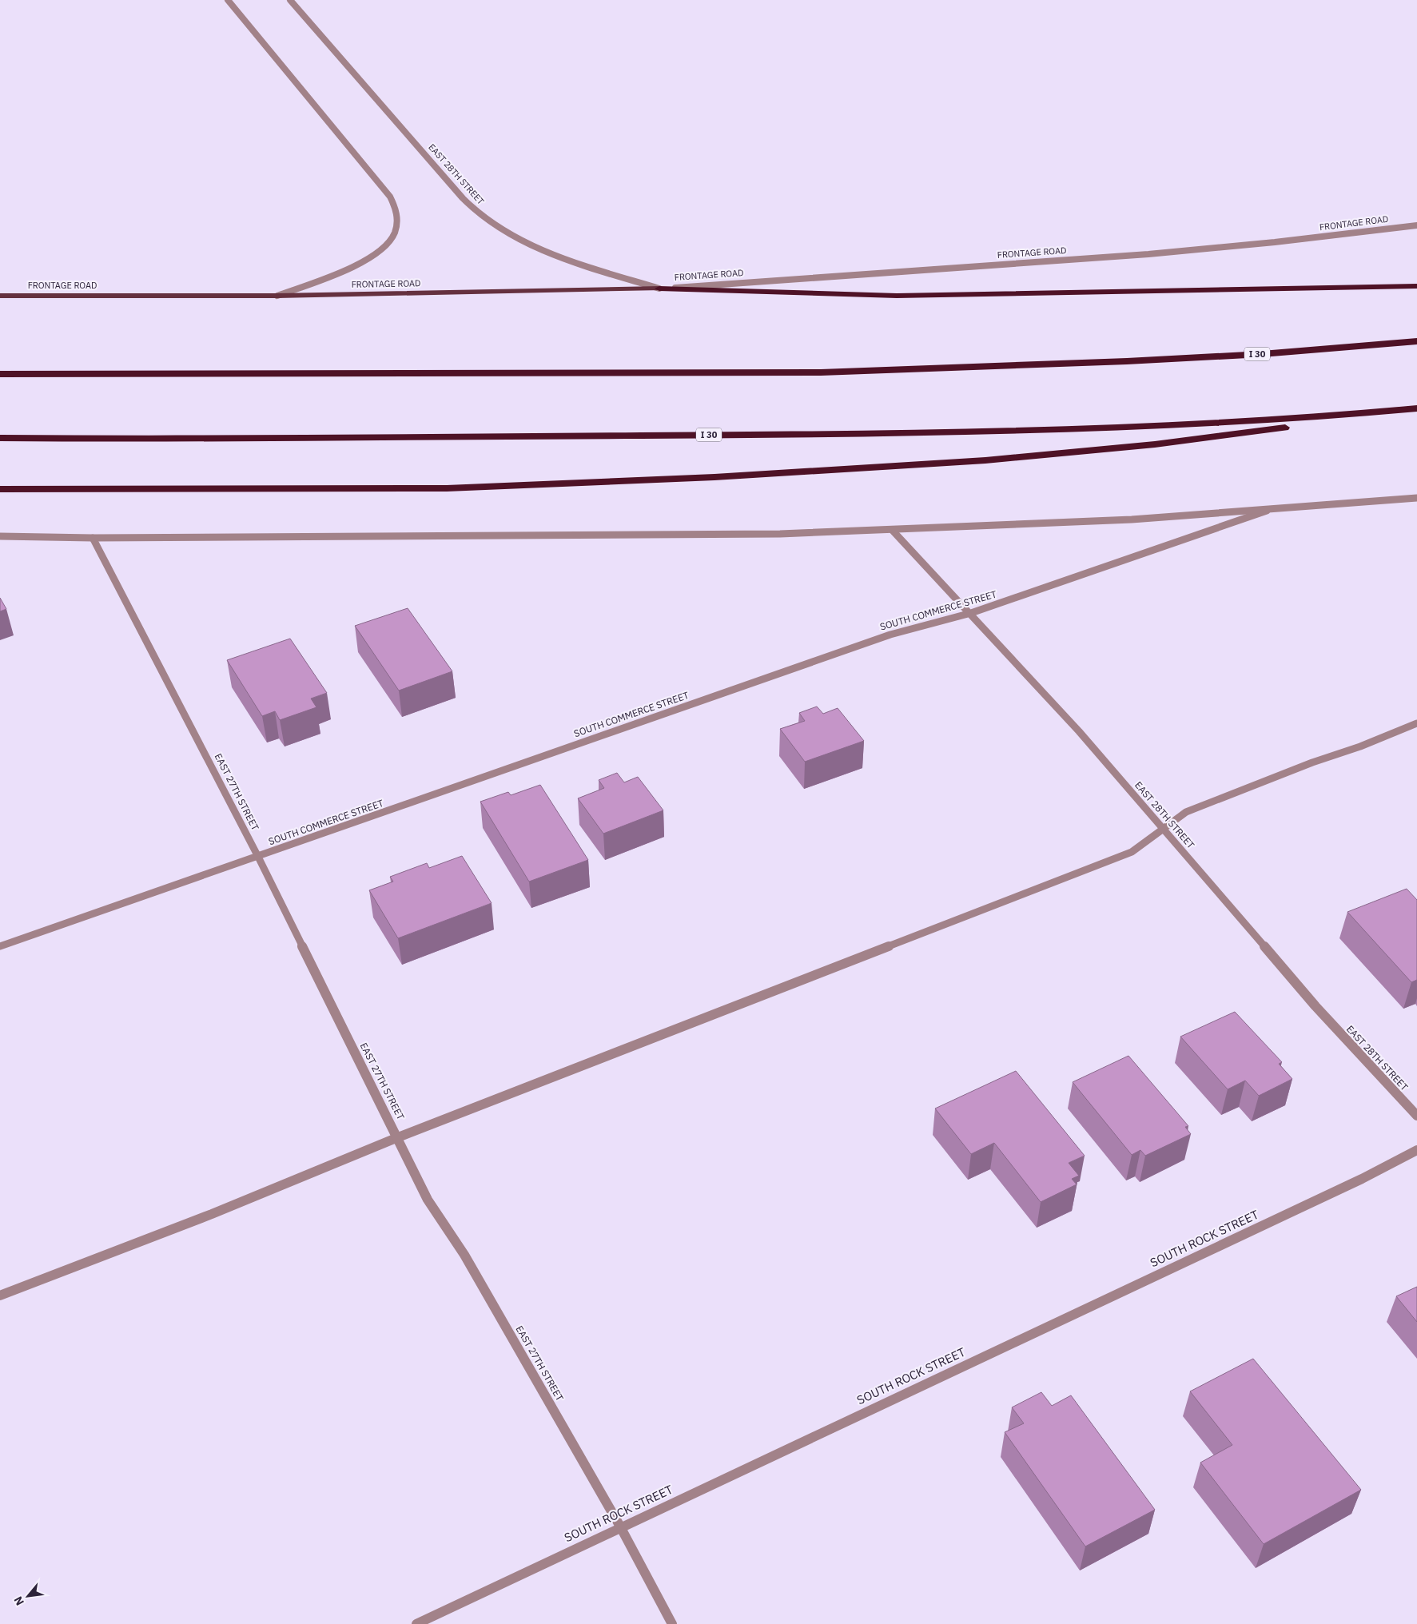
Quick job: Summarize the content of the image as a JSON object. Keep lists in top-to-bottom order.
{
  "streets": {
    "highway": ["I 30"],
    "main road": ["FRONTAGE ROAD"],
    "street": [
      "EAST 28TH STREET",
      "SOUTH COMMERCE STREET",
      "EAST 27TH STREET",
      "SOUTH ROCK STREET"
    ]
  },
  "crossings": [
    ["EAST 28TH STREET", "FRONTAGE ROAD"],
    ["EAST 28TH STREET", "SOUTH COMMERCE STREET"],
    ["SOUTH COMMERCE STREET", "EAST 27TH STREET"],
    ["EAST 27TH STREET", "SOUTH ROCK STREET"]
  ],
  "north": "bottom left"
}
